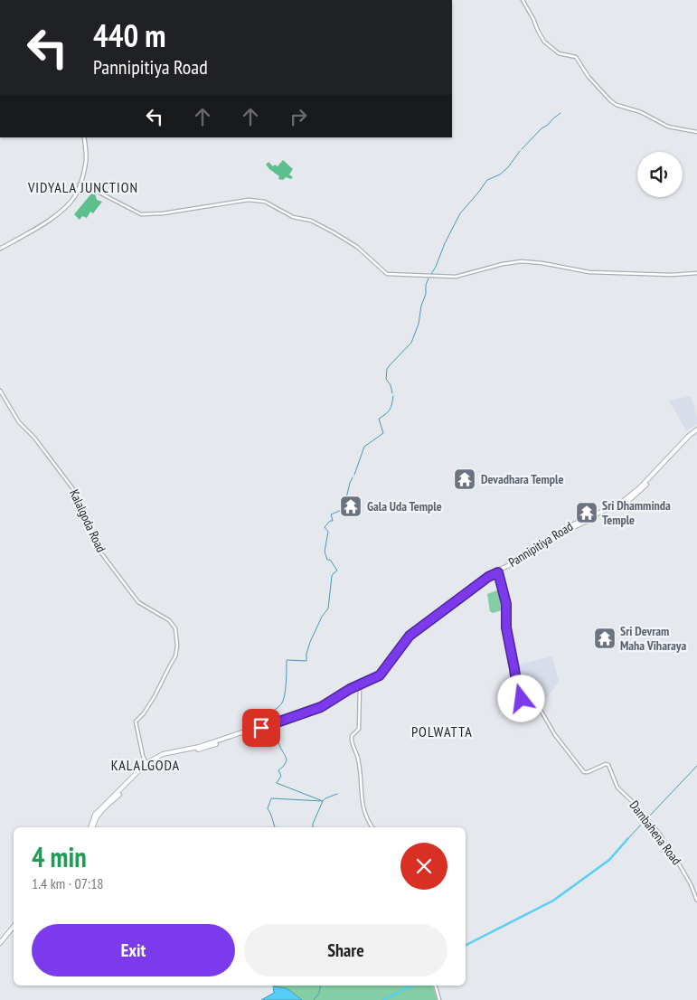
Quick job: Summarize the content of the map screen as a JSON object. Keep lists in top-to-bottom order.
{
  "streets": {
    "main road": ["Pannipitiya Road"],
    "street": ["Kalalgoda Road", "Dambahena Road"]
  },
  "crossings": [
    ["Kalalgoda Road", "Pannipitiya Road"],
    ["Pannipitiya Road", "Dambahena Road"]
  ],
  "districts": ["VIDYALA JUNCTION", "POLWATTA", "KALALGODA"],
  "places": {
    "temple": [
      "Devadhara Temple",
      "Gala Uda Temple",
      "Sri Dhamminda Temple",
      "Sri Devram Maha Viharaya"
    ]
  },
  "page": {
    "turn": ["440 m", "Pannipitiya Road"],
    "heading": ["4 min", "1.4 km · 07:18"],
    "buttons": ["Exit", "Share"]
  }
}
